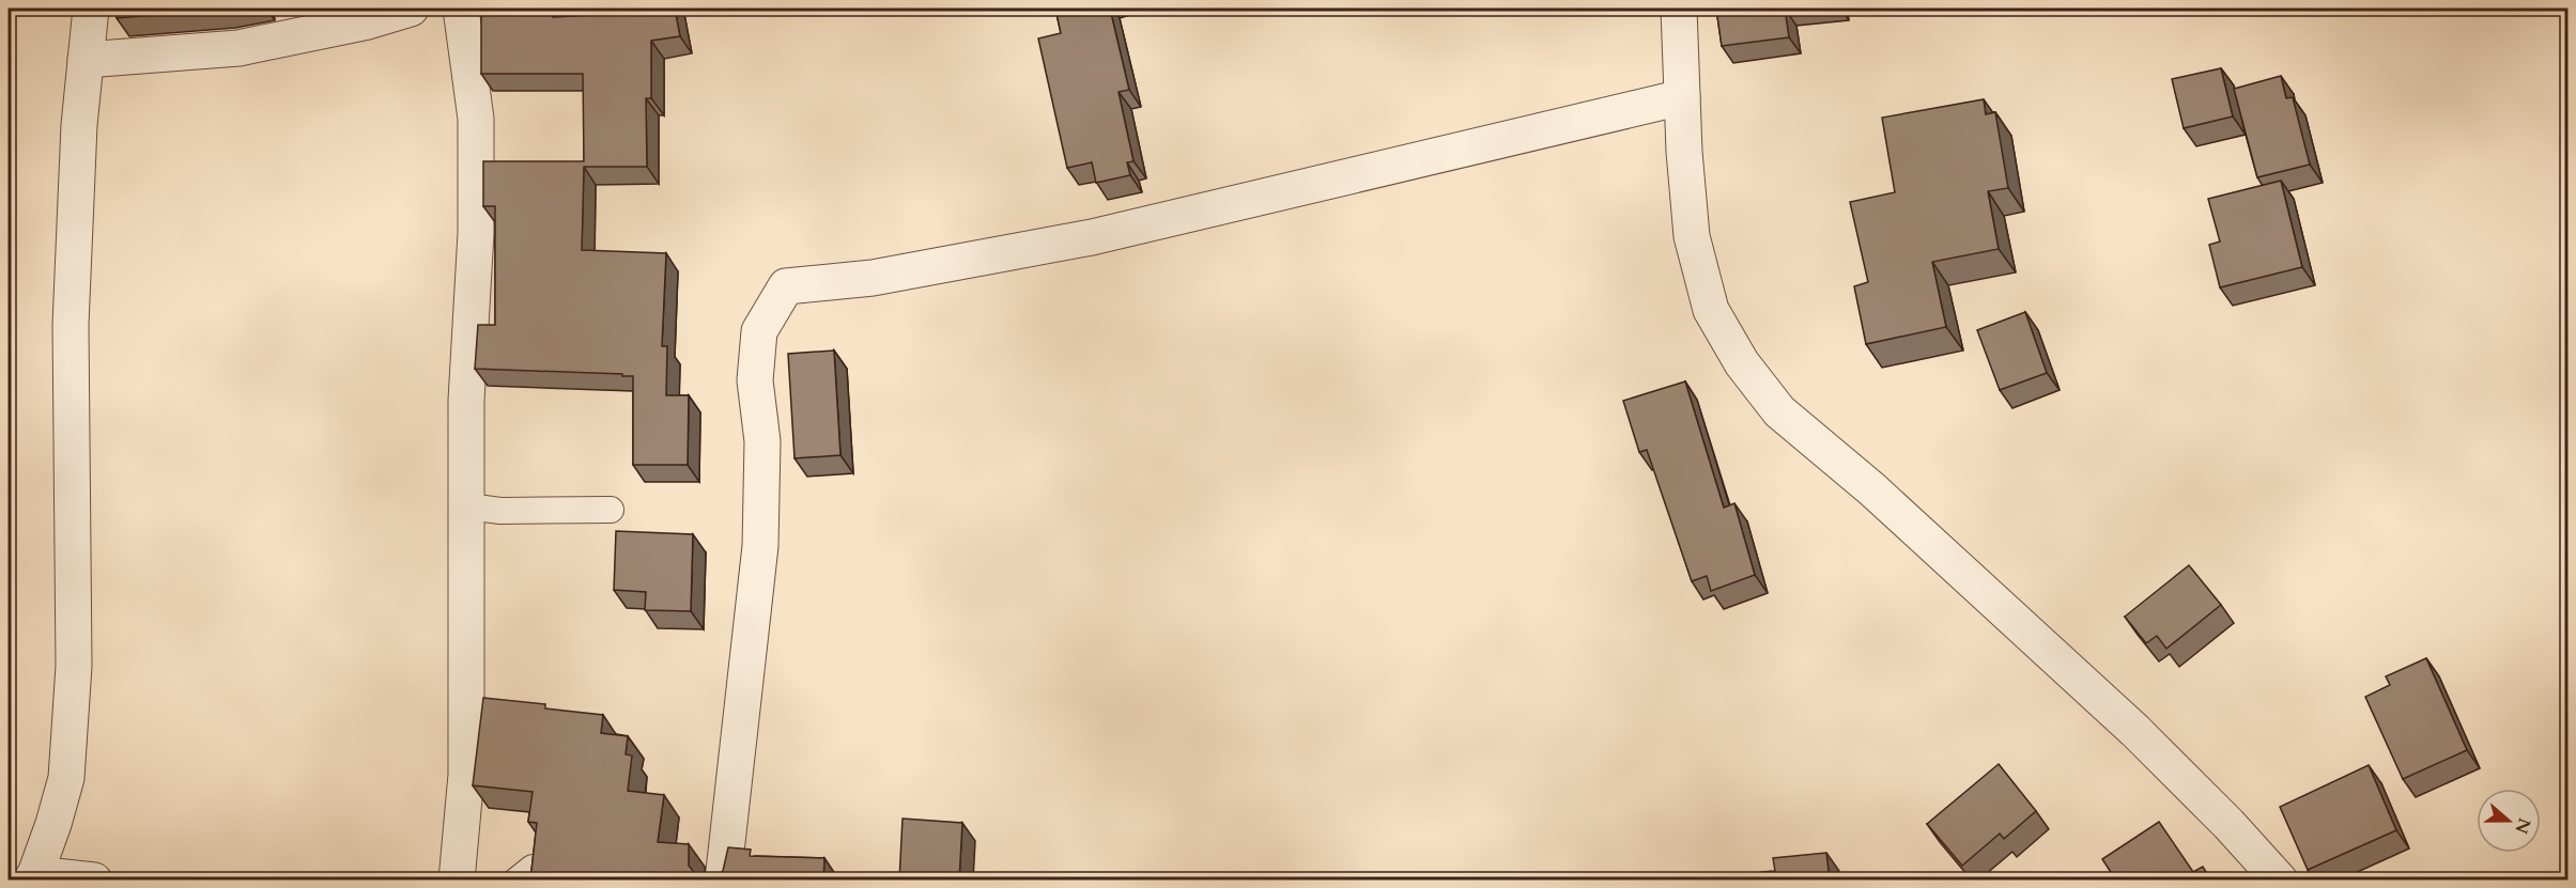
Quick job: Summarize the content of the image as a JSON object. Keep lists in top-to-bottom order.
{
  "north": "right"
}
